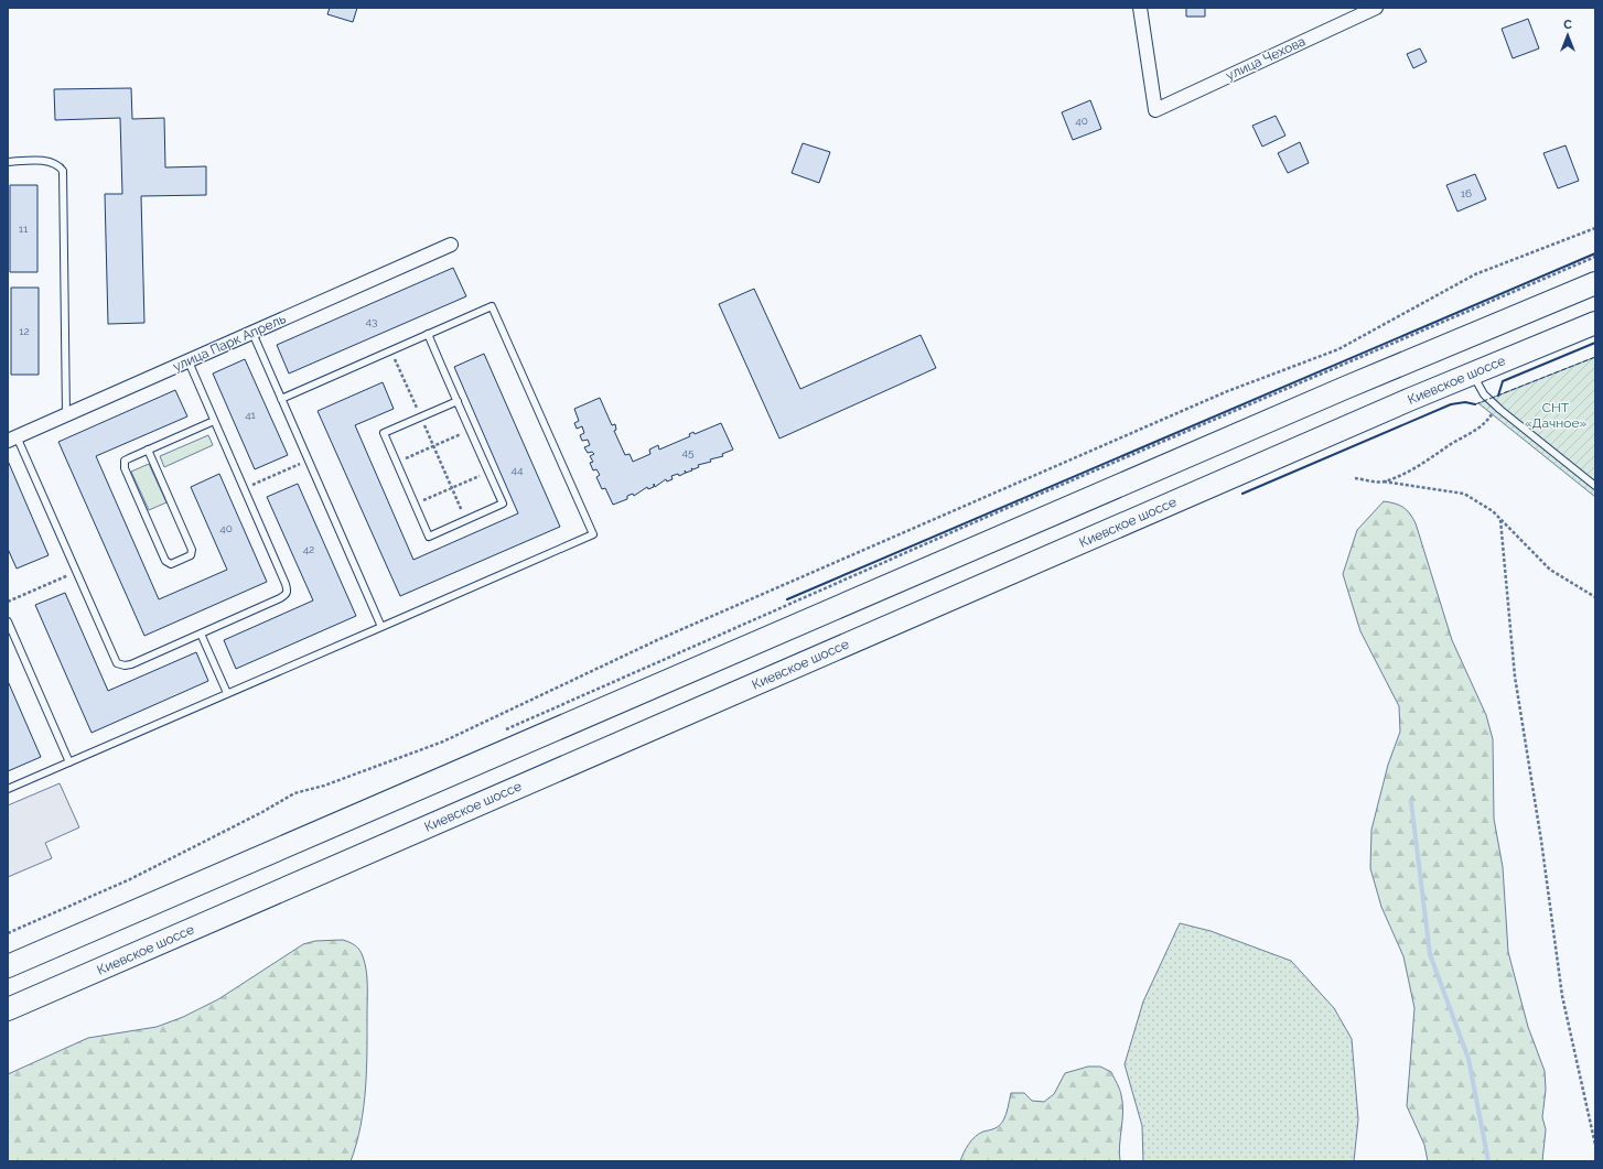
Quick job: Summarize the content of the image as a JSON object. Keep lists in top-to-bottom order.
{
  "streets": {
    "highway": ["Киевское шоссе"],
    "street": ["улица Чехова", "улица Парк Апрель"]
  },
  "parks": ["СНТ «Дачное»"],
  "house_numbers": [
    "40",
    "16",
    "11",
    "43",
    "12",
    "41",
    "45",
    "44",
    "40",
    "42"
  ],
  "north": "top"
}
